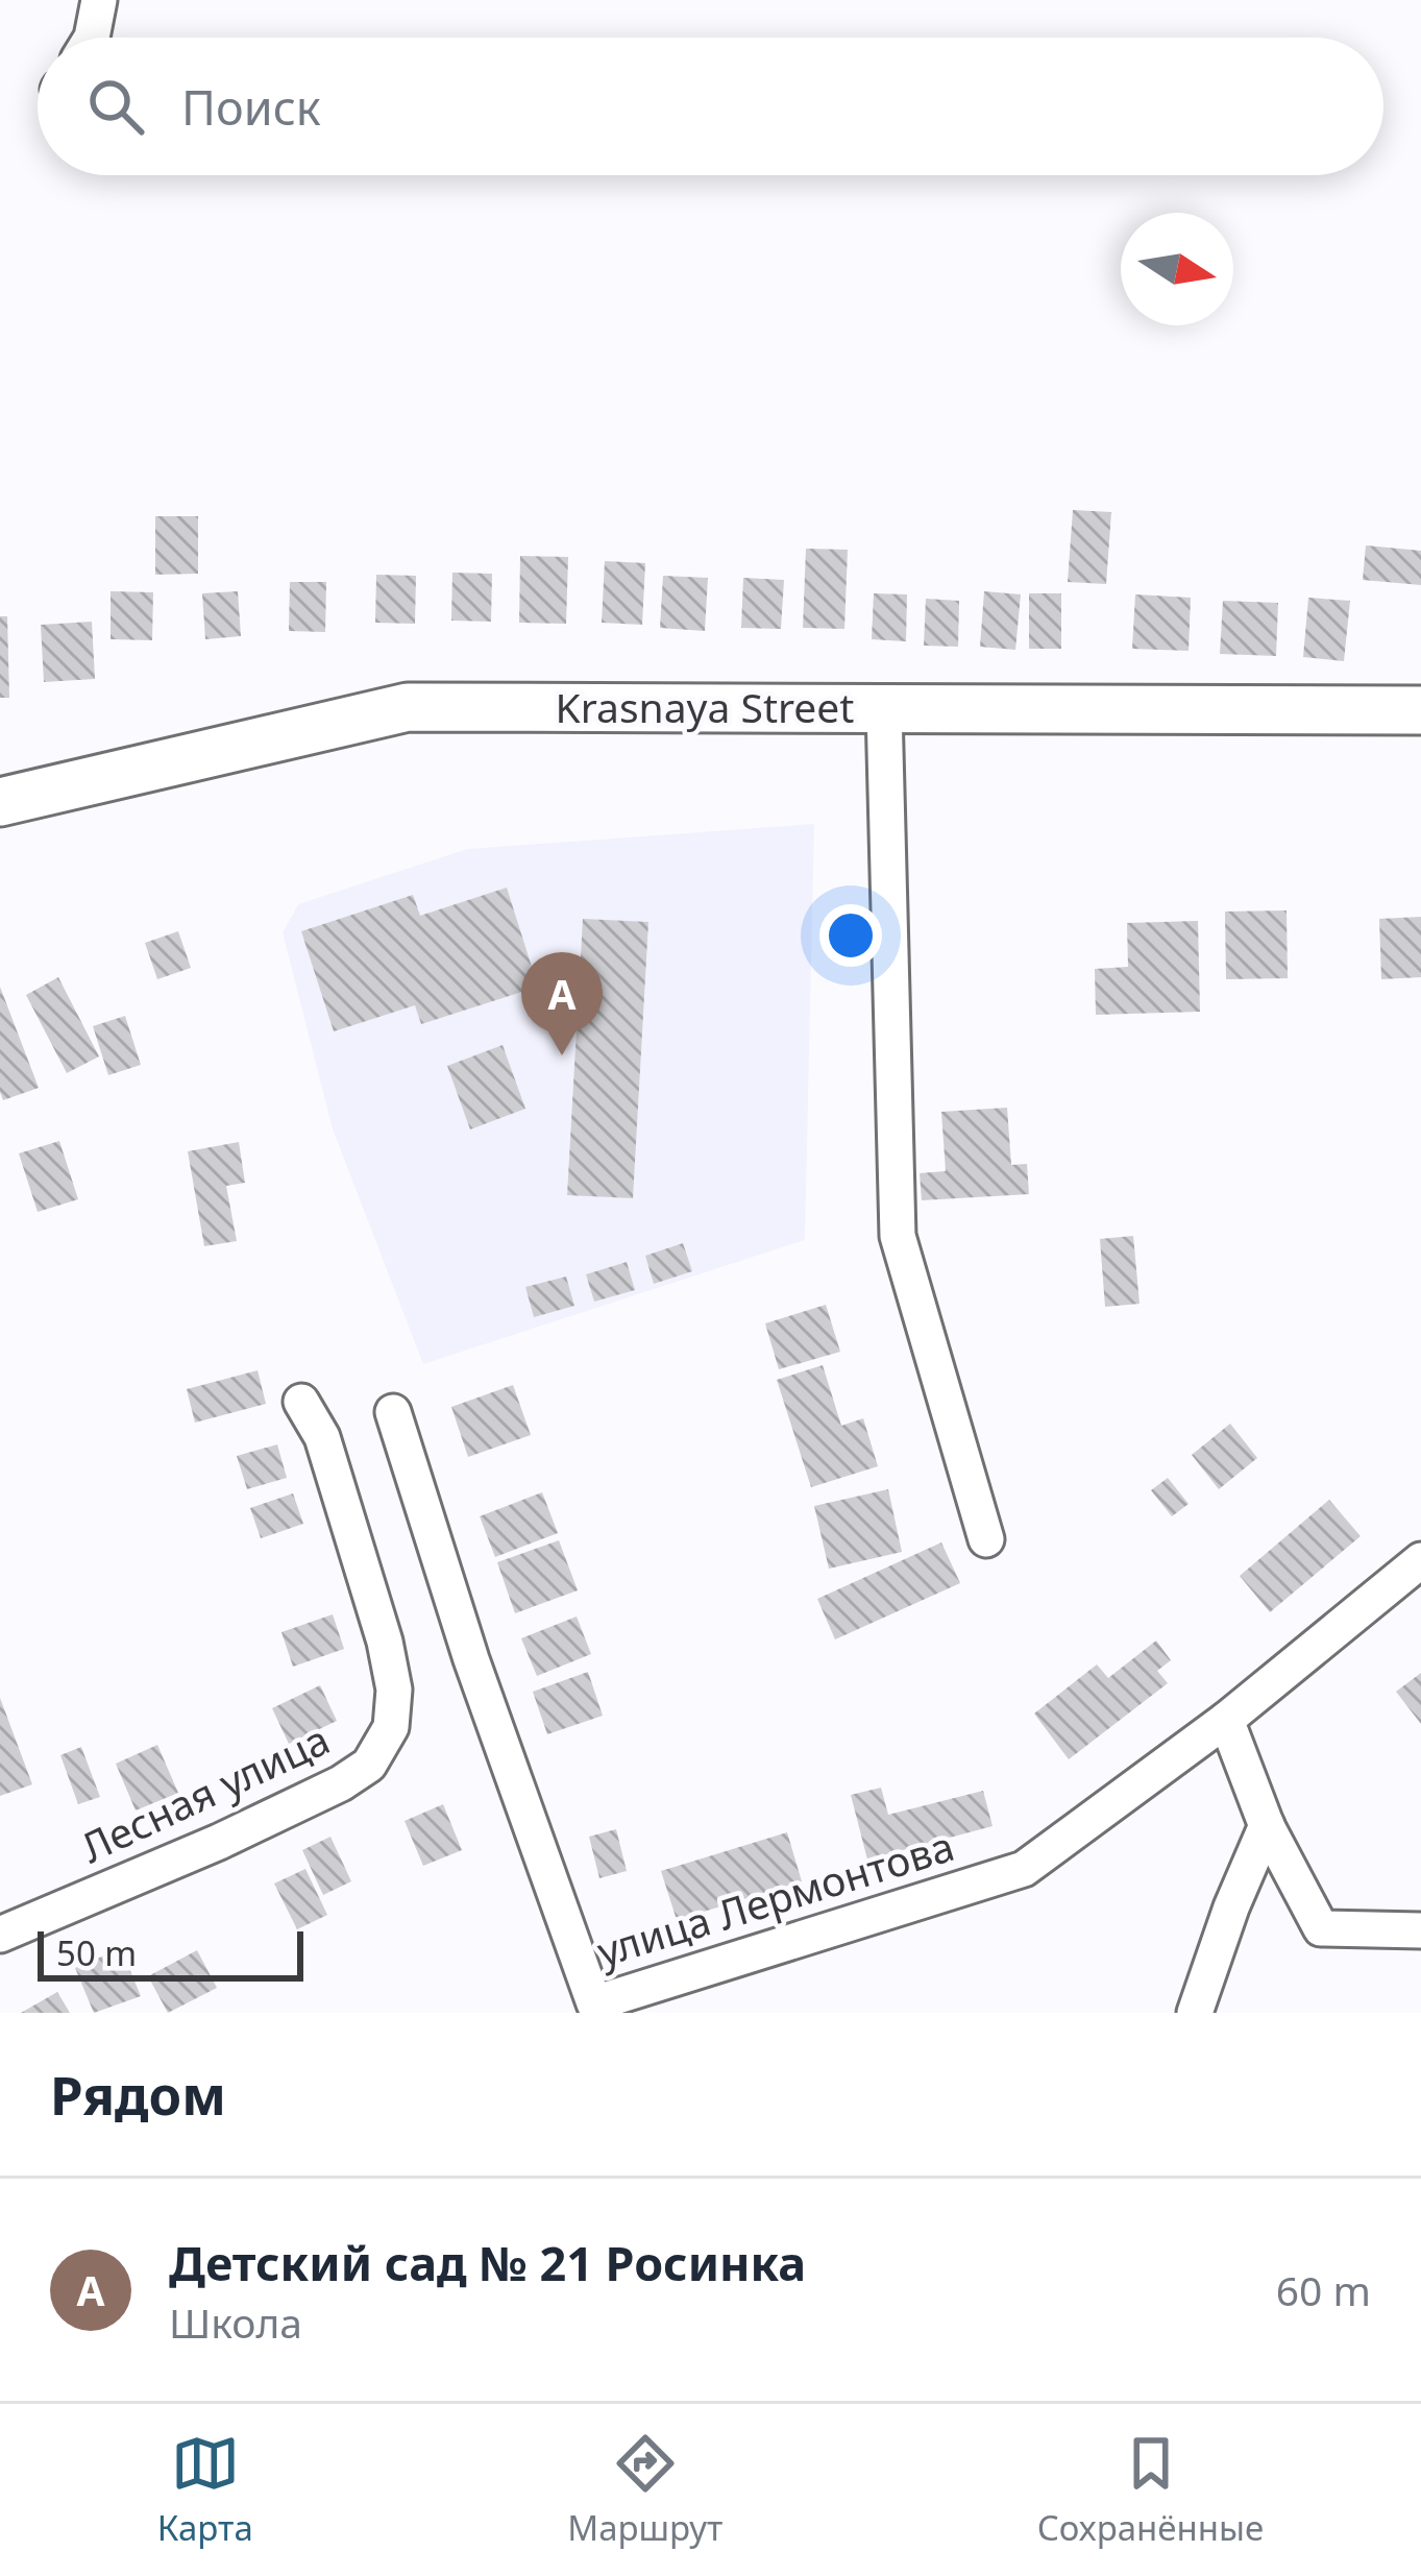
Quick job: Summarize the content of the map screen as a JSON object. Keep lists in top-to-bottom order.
{
  "streets": {
    "main road": ["Krasnaya Street"],
    "street": ["Лесная улица", "улица Лермонтова"]
  },
  "scale_bar": "50 m",
  "north": "right",
  "page": {
    "search": "Поиск",
    "pins": "A",
    "scale": "50 m",
    "heading": "Рядом",
    "list": [
      {
        "mark": "A",
        "name": "Детский сад № 21 Росинка",
        "note": "Школа",
        "value": "60 m"
      }
    ],
    "nav": ["Карта", "Маршрут", "Сохранённые"]
  }
}
